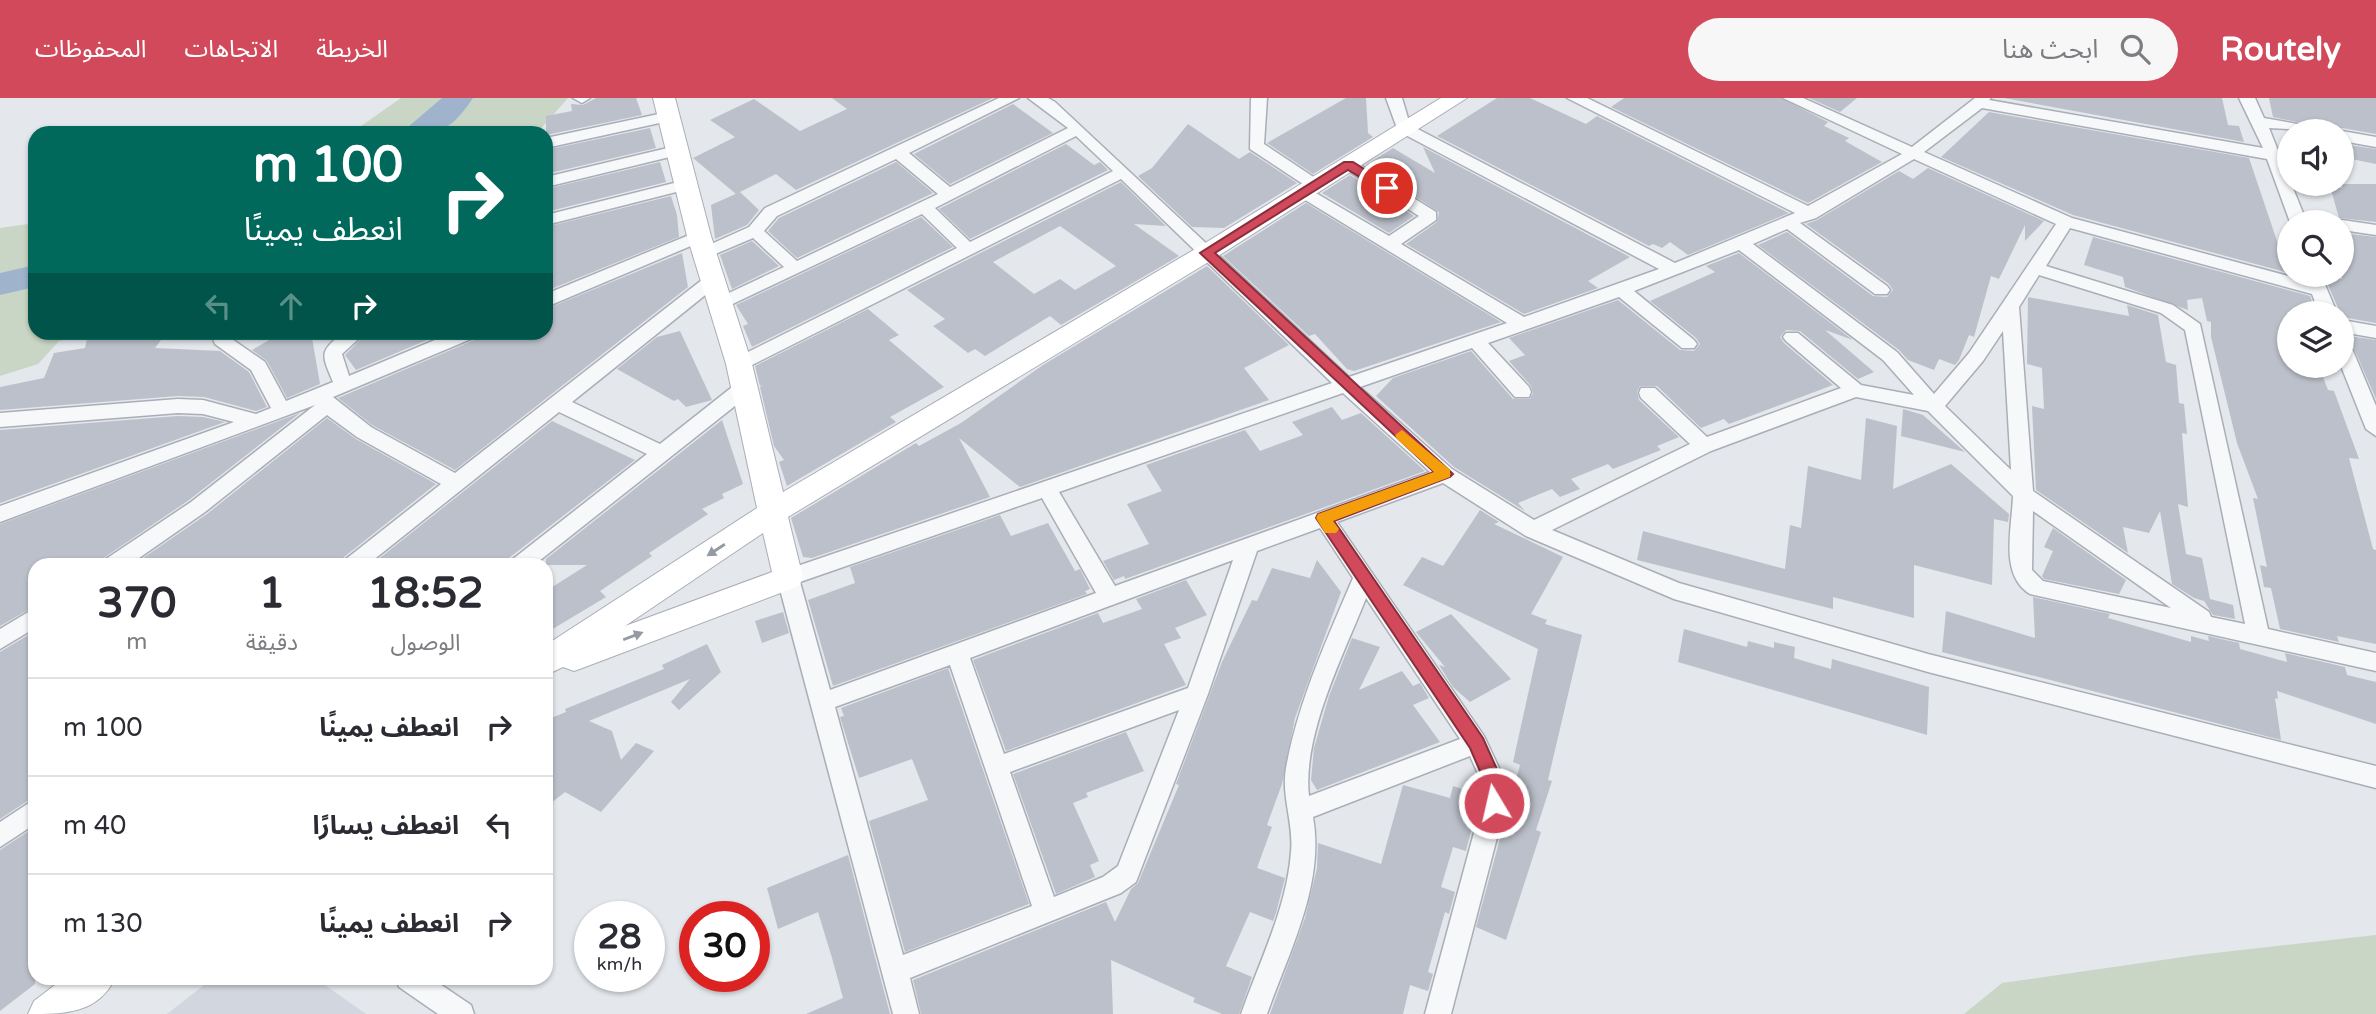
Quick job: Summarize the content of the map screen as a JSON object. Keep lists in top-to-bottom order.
{
  "page": {
    "header": "Routely",
    "search": "ابحث هنا",
    "nav": ["الخريطة", "الاتجاهات", "المحفوظات"],
    "turn": ["100 m", "انعطف يمينًا"],
    "eta": [
      "18:52",
      "الوصول",
      "1",
      "دقيقة",
      "370",
      "m"
    ],
    "list": [
      {
        "name": "انعطف يمينًا",
        "value": "100 m"
      },
      {
        "name": "انعطف يسارًا",
        "value": "40 m"
      },
      {
        "name": "انعطف يمينًا",
        "value": "130 m"
      }
    ],
    "speed": "28 km/h",
    "limit": "30"
  }
}
